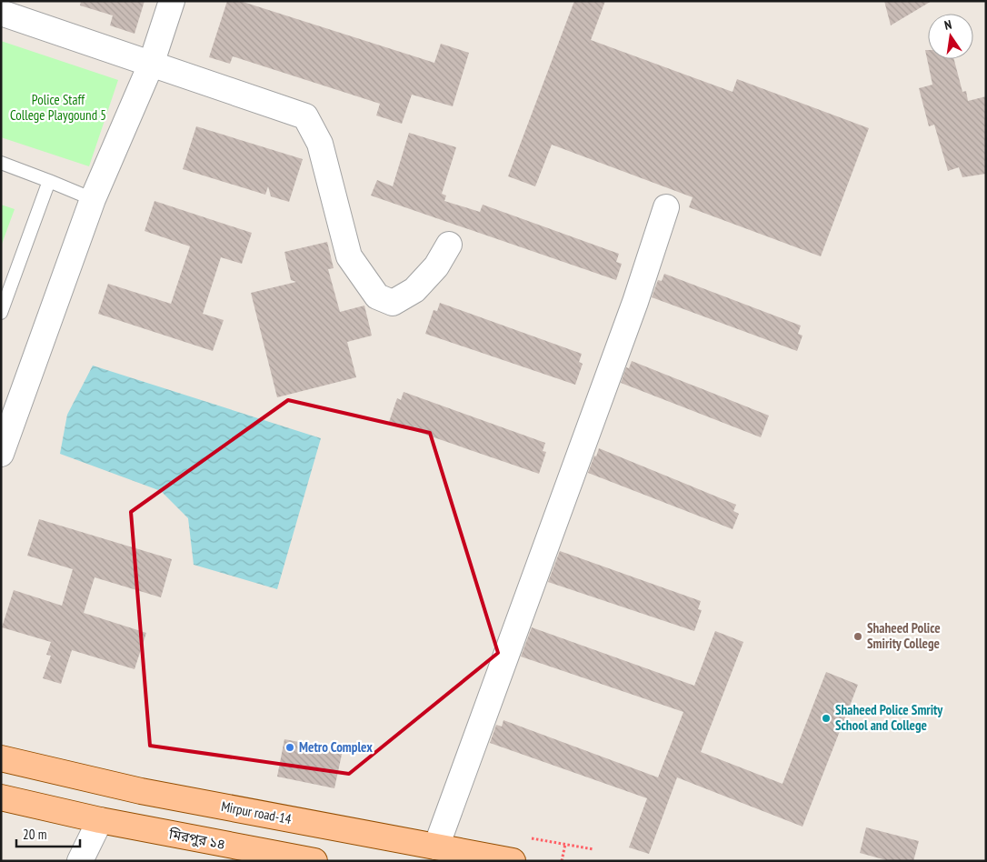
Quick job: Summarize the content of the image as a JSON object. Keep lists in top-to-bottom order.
{
  "streets": {
    "main road": ["Mirpur road-14", "মিরপুর ১৪"]
  },
  "parks": ["Police Staff College Playgound 5"],
  "places": ["Shaheed Police Smirity College", "Shaheed Police Smrity School and College", "Metro Complex"],
  "scale_bar": "20 m",
  "north": "top"
}
